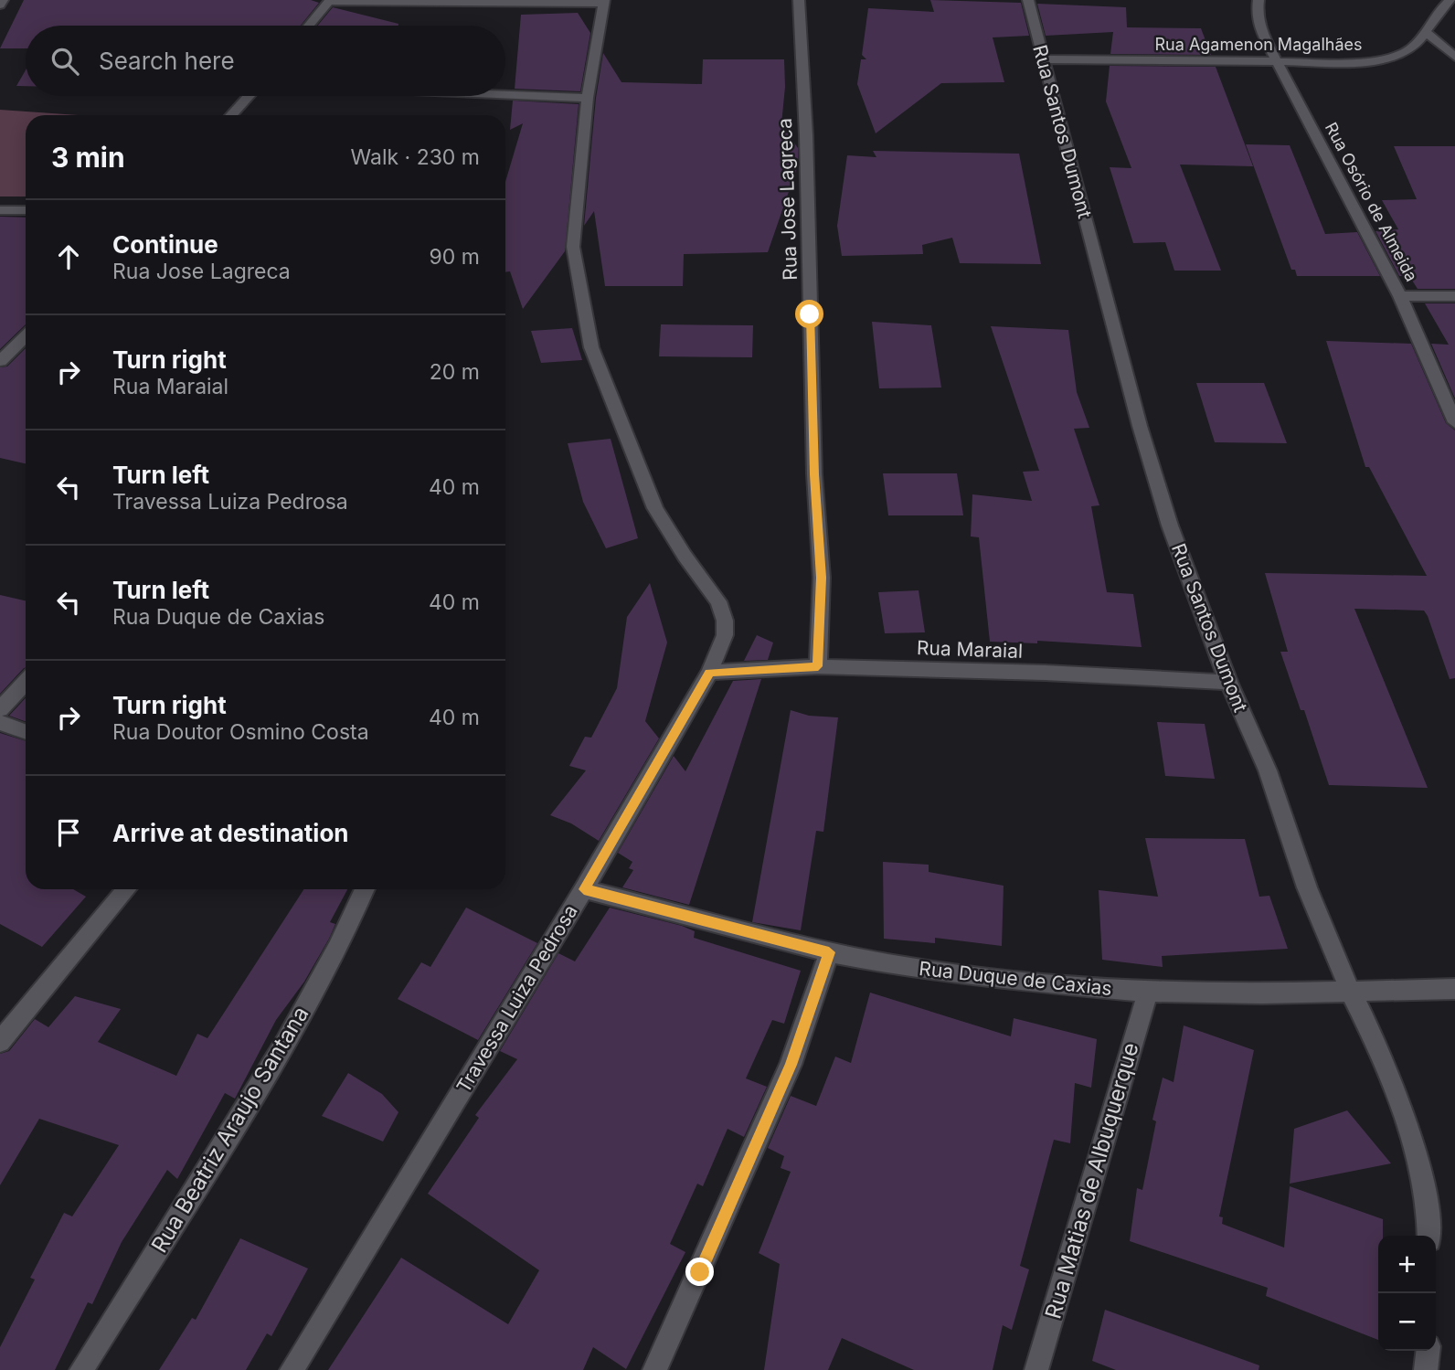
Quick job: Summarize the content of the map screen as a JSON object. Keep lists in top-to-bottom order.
{
  "streets": {
    "street": [
      "Rua Agamenon Magalhães",
      "Rua Santos Dumont",
      "Rua Jose Lagreca",
      "Rua Osório de Almeida",
      "Rua Maraial",
      "Rua Duque de Caxias",
      "Travessa Luiza Pedrosa",
      "Rua Beatriz Araujo Santana",
      "Rua Matias de Albuquerque"
    ]
  },
  "crossings": [
    ["Rua Agamenon Magalhães", "Rua Santos Dumont"],
    ["Rua Agamenon Magalhães", "Rua Osório de Almeida"],
    ["Rua Santos Dumont", "Rua Maraial"],
    ["Rua Santos Dumont", "Rua Duque de Caxias"],
    ["Rua Jose Lagreca", "Rua Maraial"],
    ["Rua Maraial", "Travessa Luiza Pedrosa"],
    ["Rua Duque de Caxias", "Travessa Luiza Pedrosa"],
    ["Rua Duque de Caxias", "Rua Matias de Albuquerque"]
  ],
  "page": {
    "search": "Search here",
    "heading": ["3 min", "Walk · 230 m"],
    "list": [
      ["Continue", "Rua Jose Lagreca", "90 m"],
      ["Turn right", "Rua Maraial", "20 m"],
      ["Turn left", "Travessa Luiza Pedrosa", "40 m"],
      ["Turn left", "Rua Duque de Caxias", "40 m"],
      ["Turn right", "Rua Doutor Osmino Costa", "40 m"],
      "Arrive at destination"
    ],
    "map_buttons": ["+", "−"]
  }
}
